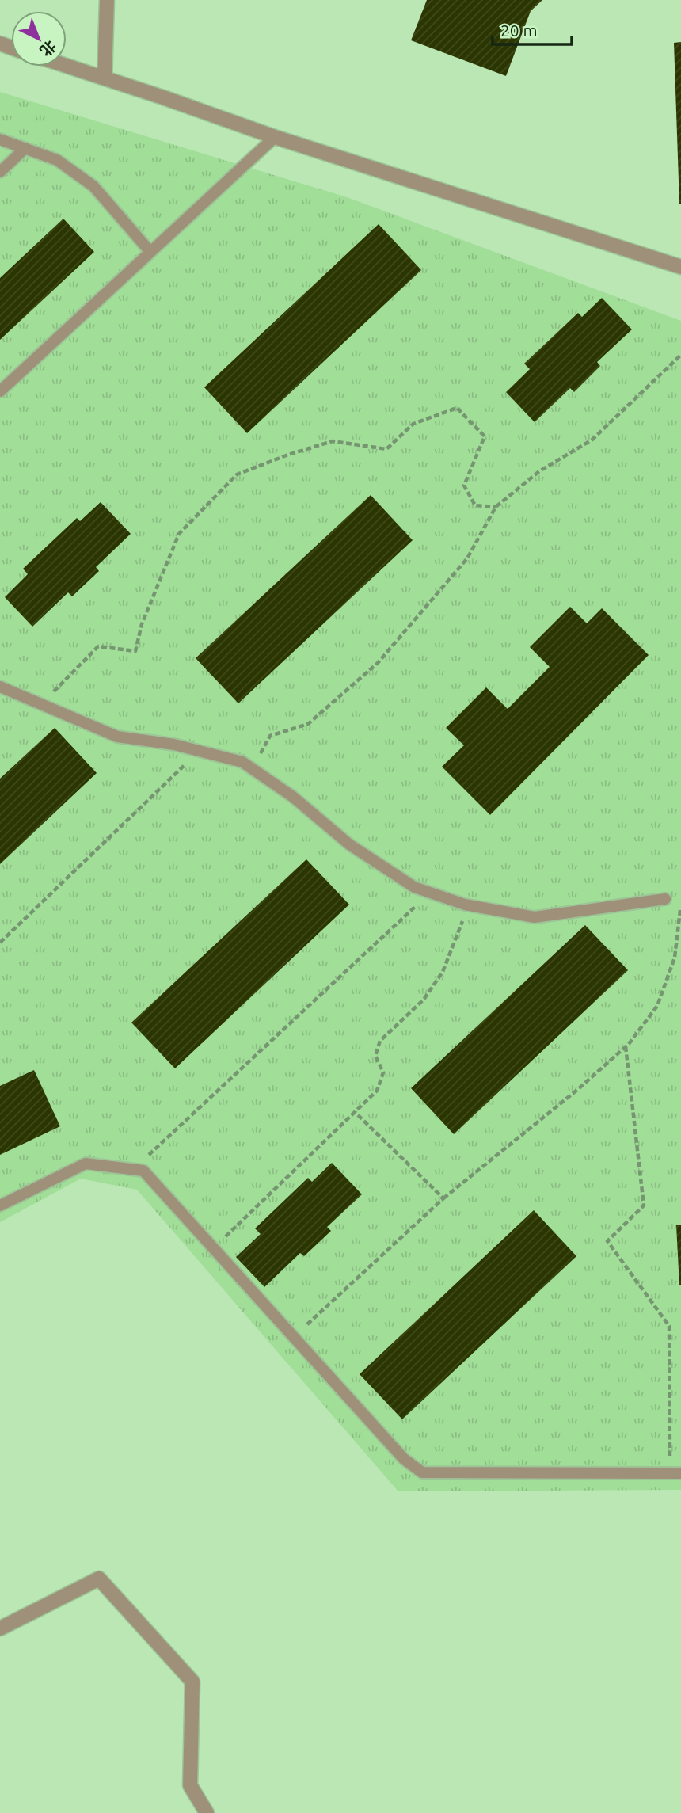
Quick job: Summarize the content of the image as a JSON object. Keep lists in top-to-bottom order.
{
  "scale_bar": "20 m",
  "north": "bottom right"
}
